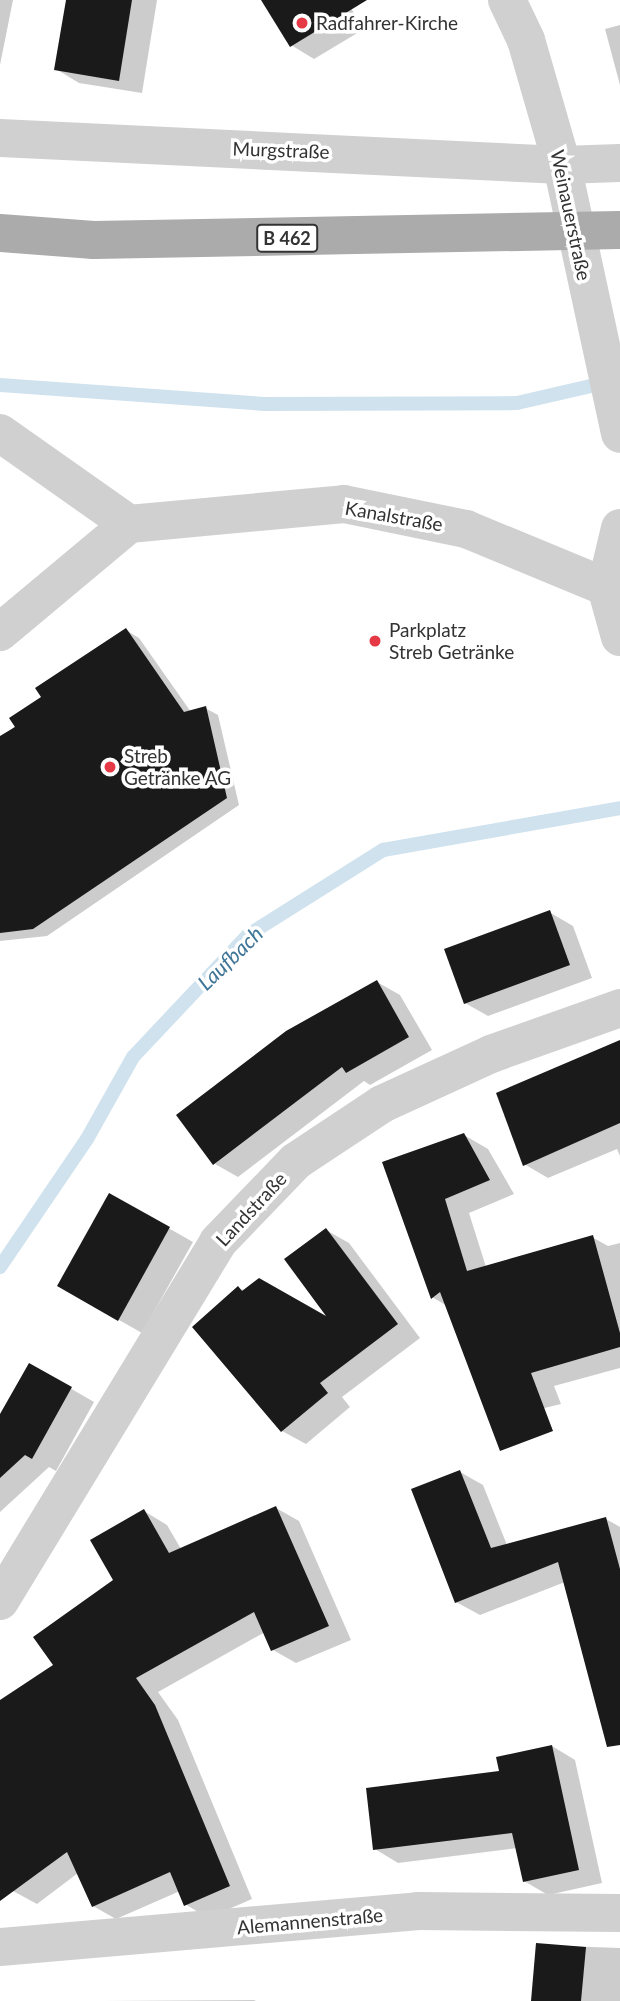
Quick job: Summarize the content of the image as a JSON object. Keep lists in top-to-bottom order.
{
  "streets": {
    "main road": ["B 462"],
    "street": [
      "Murgstraße",
      "Weinauerstraße",
      "Kanalstraße",
      "Landstraße",
      "Alemannenstraße"
    ]
  },
  "crossings": [
    ["Murgstraße", "Weinauerstraße"],
    ["Weinauerstraße", "B 462"]
  ],
  "water": ["Laufbach"],
  "places": ["Radfahrer-Kirche", "Parkplatz Streb Getränke", "Streb Getränke AG"]
}
